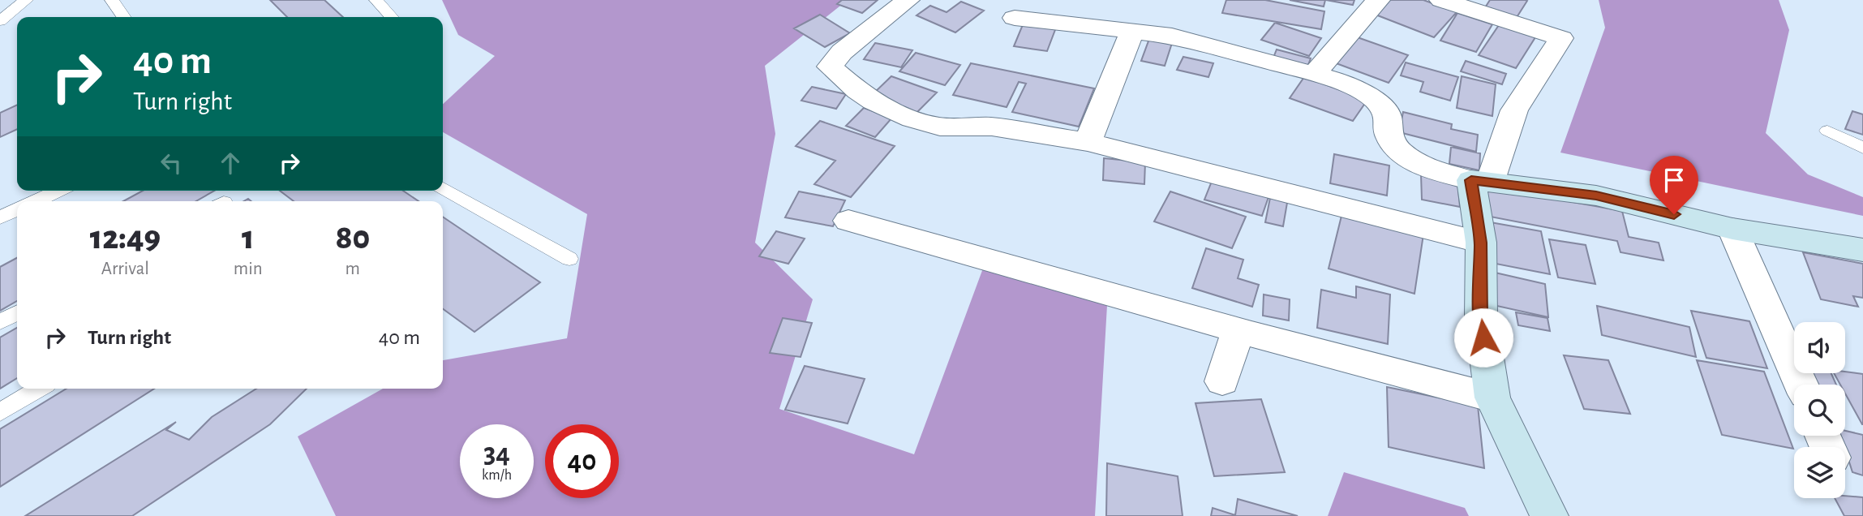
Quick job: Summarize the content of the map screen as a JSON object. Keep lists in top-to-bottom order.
{
  "page": {
    "turn": ["40 m", "Turn right"],
    "eta": [
      "12:49",
      "Arrival",
      "1",
      "min",
      "80",
      "m"
    ],
    "list": [
      {
        "name": "Turn right",
        "value": "40 m"
      }
    ],
    "speed": "34 km/h",
    "limit": "40"
  }
}
